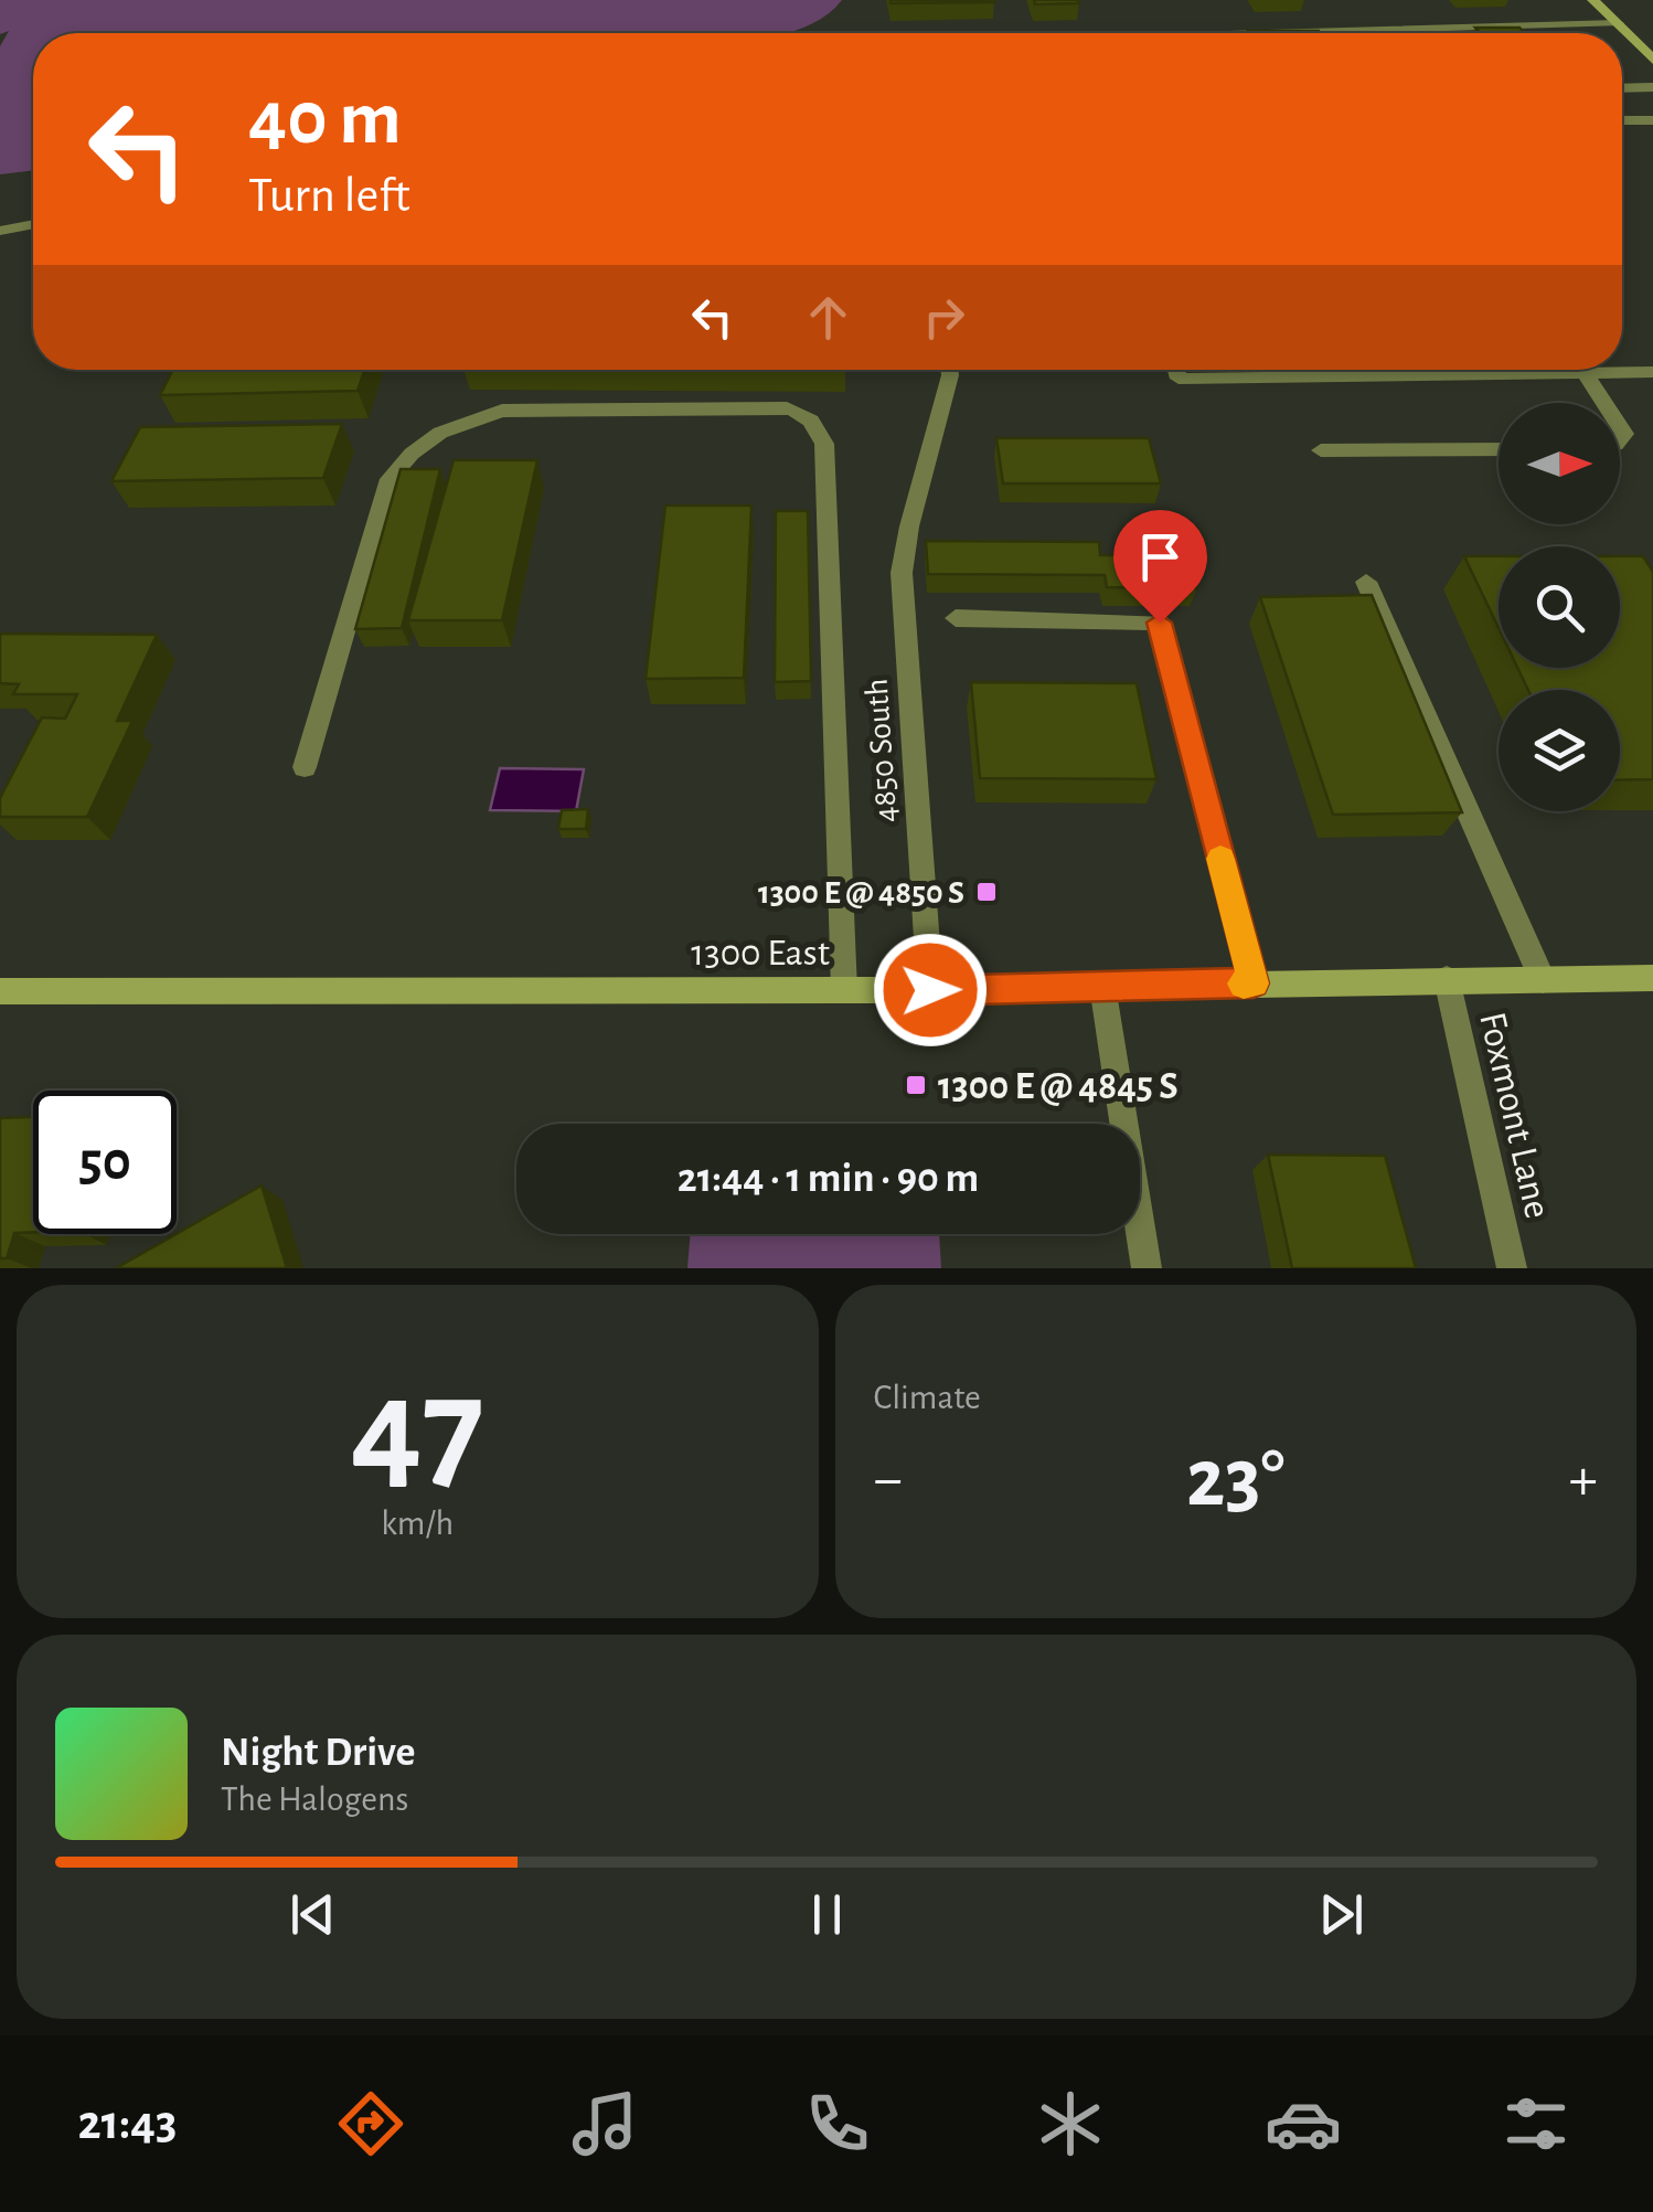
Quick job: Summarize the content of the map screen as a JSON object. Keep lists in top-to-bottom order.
{
  "streets": {
    "main road": ["1300 East"],
    "street": ["4850 South", "Foxmont Lane"]
  },
  "crossings": [
    ["4850 South", "1300 East"],
    ["1300 East", "Foxmont Lane"]
  ],
  "places": {
    "transit": ["1300 E @ 4850 S", "1300 E @ 4845 S"]
  },
  "north": "right",
  "page": {
    "turn": ["40 m", "Turn left"],
    "limit": "50",
    "trip": "21:44 · 1 min · 90 m",
    "tile": [
      ["47", "km/h"],
      "Climate"
    ],
    "heat": ["−", "23°", "+"],
    "song": ["Night Drive", "The Halogens"],
    "tabs": "21:43"
  }
}
